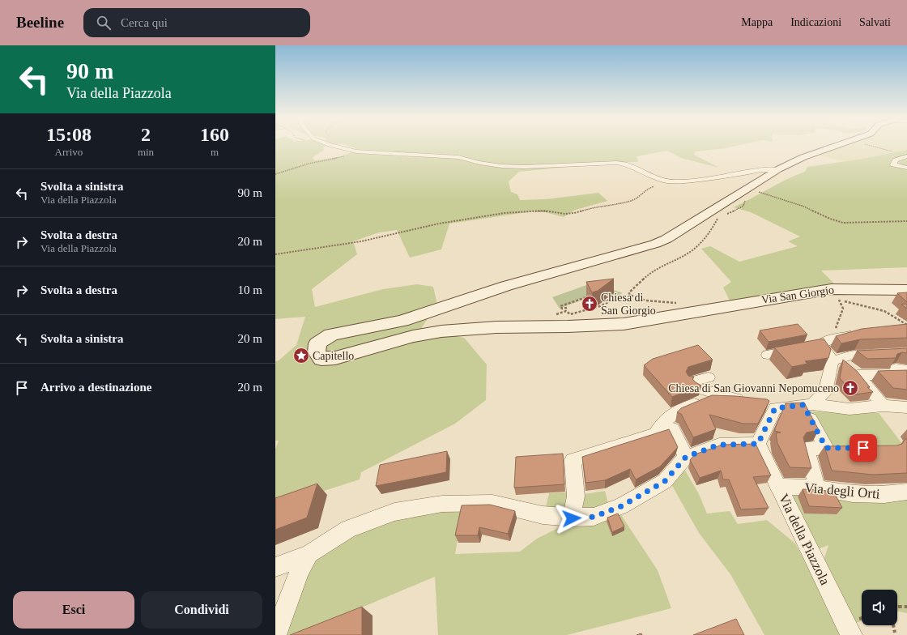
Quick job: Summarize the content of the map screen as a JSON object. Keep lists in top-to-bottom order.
{
  "streets": {
    "street": ["Via San Giorgio", "Via degli Orti", "Via della Piazzola"]
  },
  "crossings": [
    ["Via degli Orti", "Via della Piazzola"]
  ],
  "places": {
    "church": ["Chiesa di San Giorgio", "Chiesa di San Giovanni Nepomuceno"],
    "place": ["Capitello"]
  },
  "page": {
    "header": "Beeline",
    "search": "Cerca qui",
    "nav": ["Mappa", "Indicazioni", "Salvati"],
    "turn": ["90 m", "Via della Piazzola"],
    "eta": [
      "15:08",
      "Arrivo",
      "2",
      "min",
      "160",
      "m"
    ],
    "list": [
      {
        "name": "Svolta a sinistra",
        "note": "Via della Piazzola",
        "value": "90 m"
      },
      {
        "name": "Svolta a destra",
        "note": "Via della Piazzola",
        "value": "20 m"
      },
      {
        "name": "Svolta a destra",
        "value": "10 m"
      },
      {
        "name": "Svolta a sinistra",
        "value": "20 m"
      },
      {
        "name": "Arrivo a destinazione",
        "value": "20 m"
      }
    ],
    "buttons": ["Esci", "Condividi"]
  }
}
